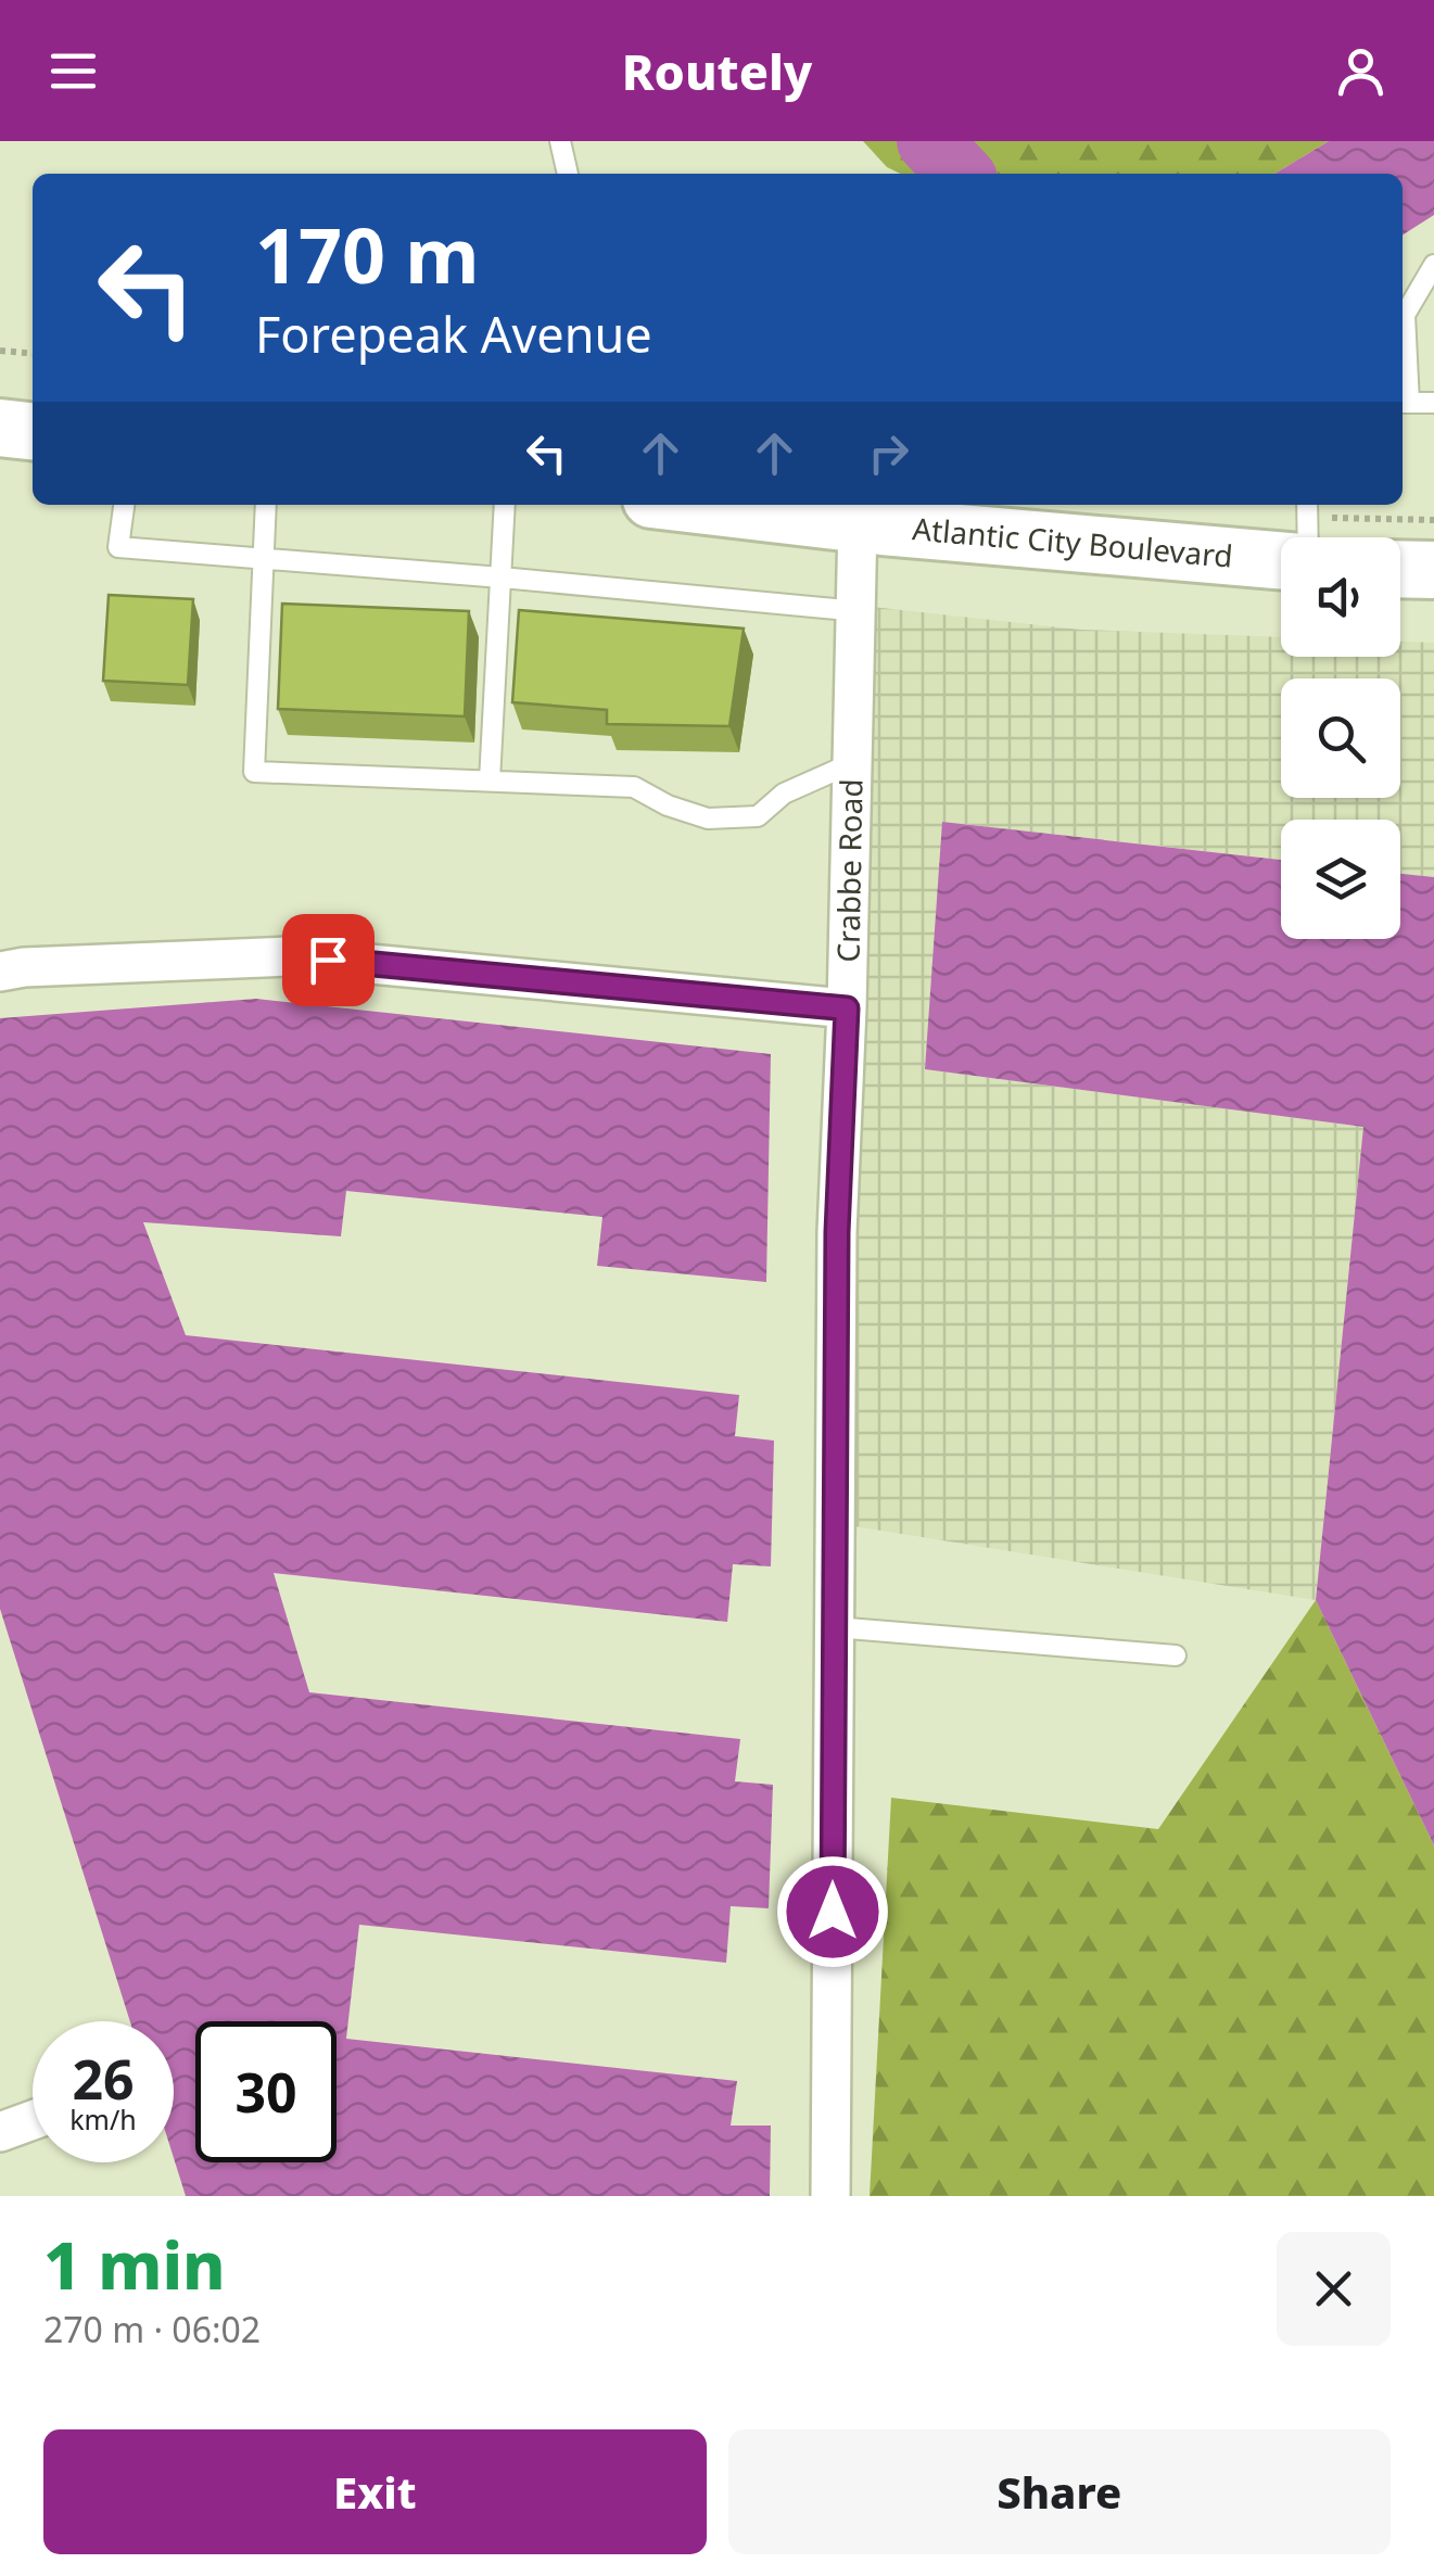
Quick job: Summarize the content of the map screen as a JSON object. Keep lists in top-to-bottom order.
{
  "streets": {
    "main road": ["Atlantic City Boulevard"],
    "street": ["Crabbe Road"]
  },
  "crossings": [
    ["Atlantic City Boulevard", "Crabbe Road"]
  ],
  "page": {
    "header": "Routely",
    "turn": ["170 m", "Forepeak Avenue"],
    "speed": "26 km/h",
    "limit": "30",
    "heading": ["1 min", "270 m · 06:02"],
    "buttons": ["Exit", "Share"]
  }
}
